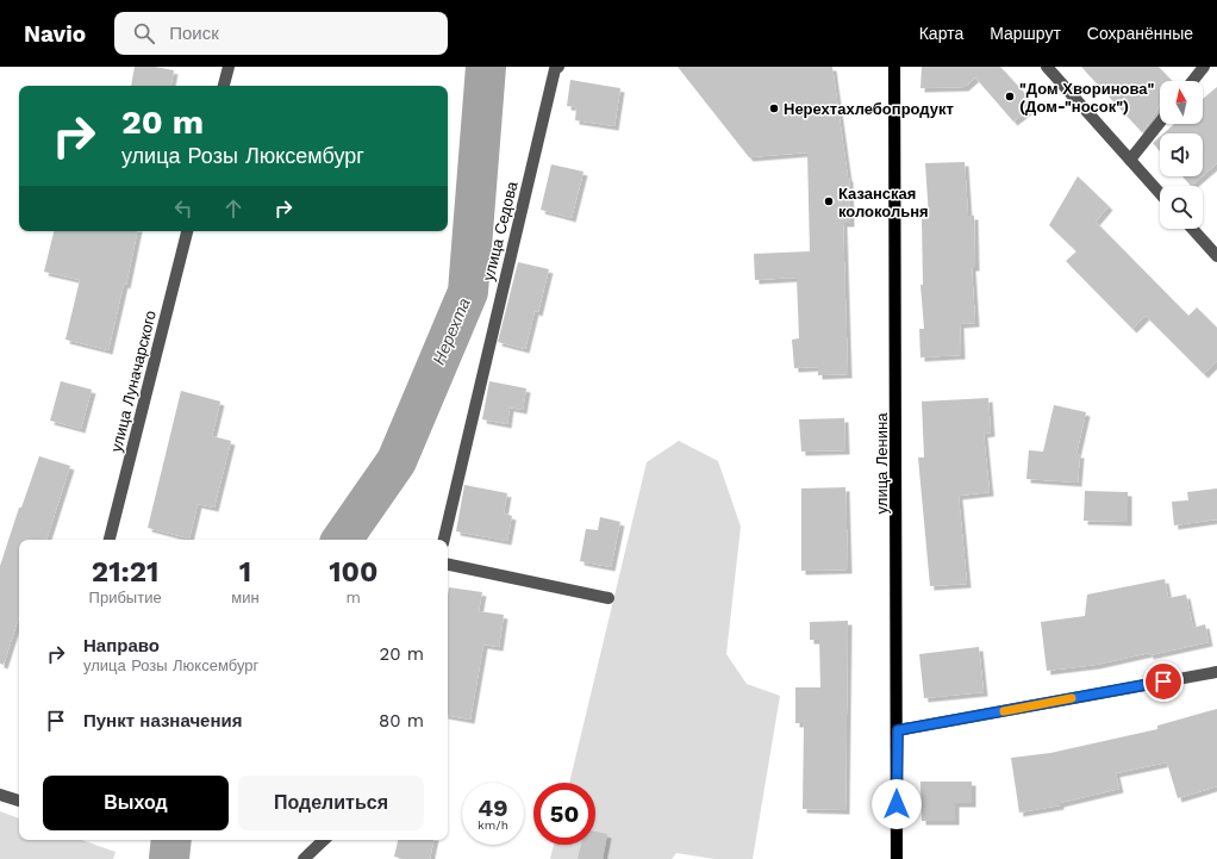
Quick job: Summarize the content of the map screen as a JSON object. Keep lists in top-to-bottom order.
{
  "streets": {
    "main road": ["улица Ленина"],
    "street": ["улица Седова", "улица Луначарского"]
  },
  "water": ["Нерехта"],
  "places": ["\"Дом Хворинова\" (Дом-\"носок\")", "Нерехтахлебопродукт", "Казанская колокольня"],
  "north": "top",
  "page": {
    "header": "Navio",
    "search": "Поиск",
    "nav": ["Карта", "Маршрут", "Сохранённые"],
    "turn": ["20 m", "улица Розы Люксембург"],
    "eta": [
      "21:21",
      "Прибытие",
      "1",
      "мин",
      "100",
      "m"
    ],
    "list": [
      {
        "name": "Направо",
        "note": "улица Розы Люксембург",
        "value": "20 m"
      },
      {
        "name": "Пункт назначения",
        "value": "80 m"
      }
    ],
    "buttons": ["Выход", "Поделиться"],
    "speed": "49 km/h",
    "limit": "50"
  }
}
